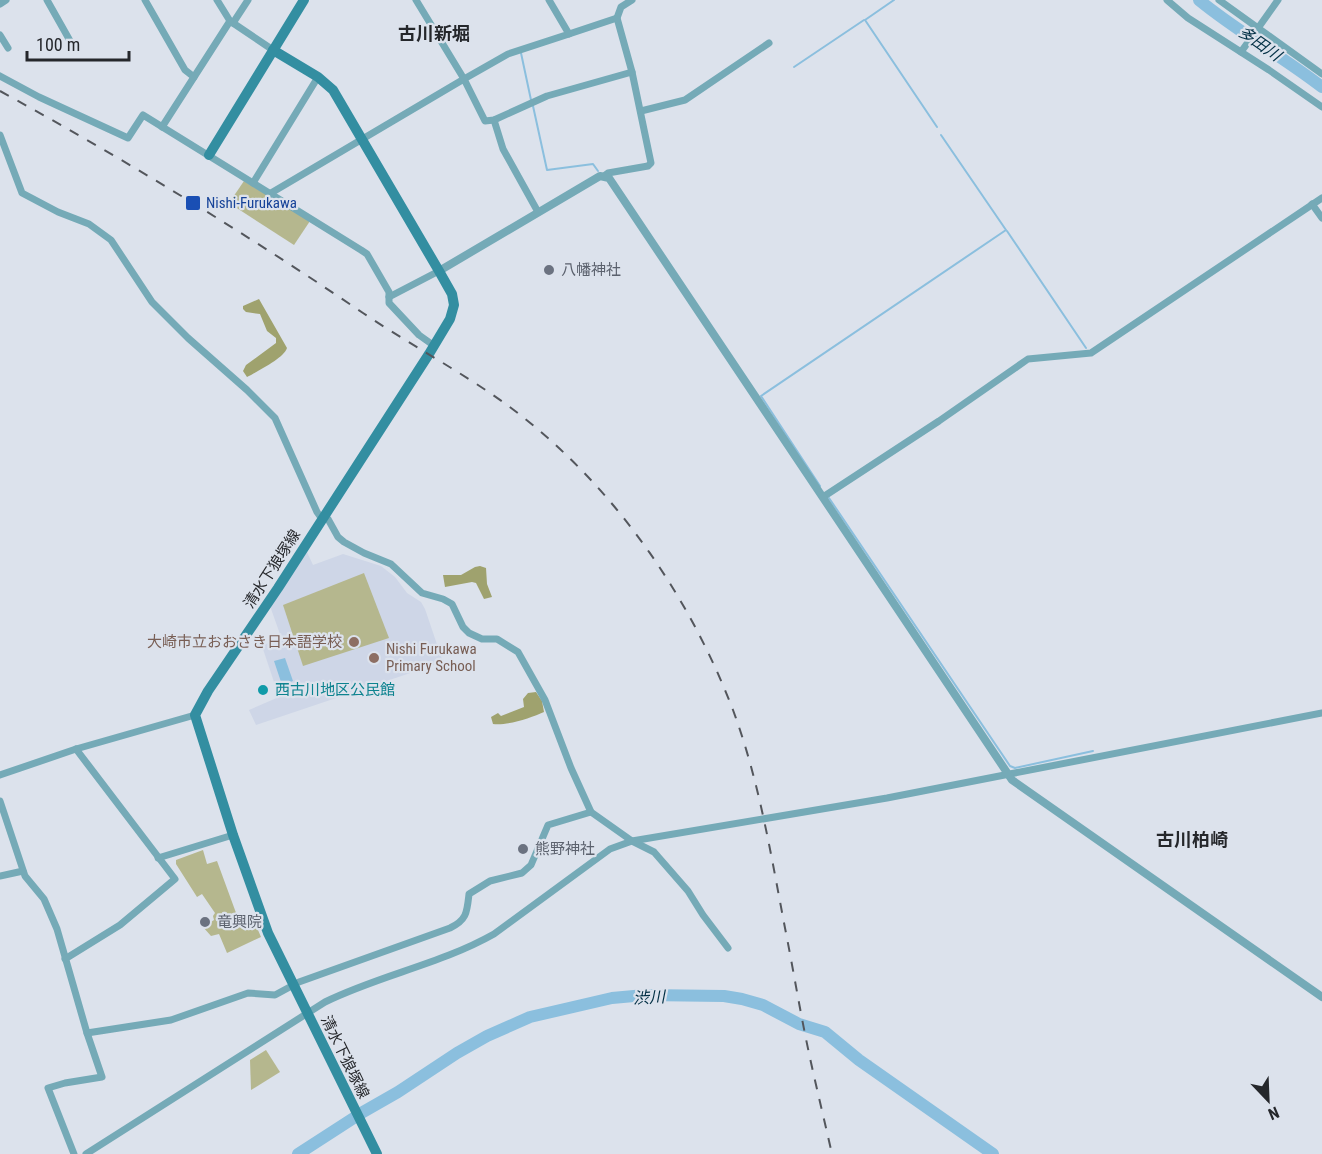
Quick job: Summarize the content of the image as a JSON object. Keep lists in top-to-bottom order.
{
  "streets": {
    "main road": ["清水下狼塚線"]
  },
  "districts": ["古川新堀", "古川柏崎"],
  "water": ["多田川", "渋川"],
  "places": {
    "transit": ["Nishi-Furukawa"],
    "other": [
      "八幡神社",
      "大崎市立おおさき日本語学校",
      "Nishi Furukawa Primary School",
      "西古川地区公民館",
      "熊野神社",
      "竜興院"
    ]
  },
  "scale_bar": "100 m",
  "north": "bottom right"
}
